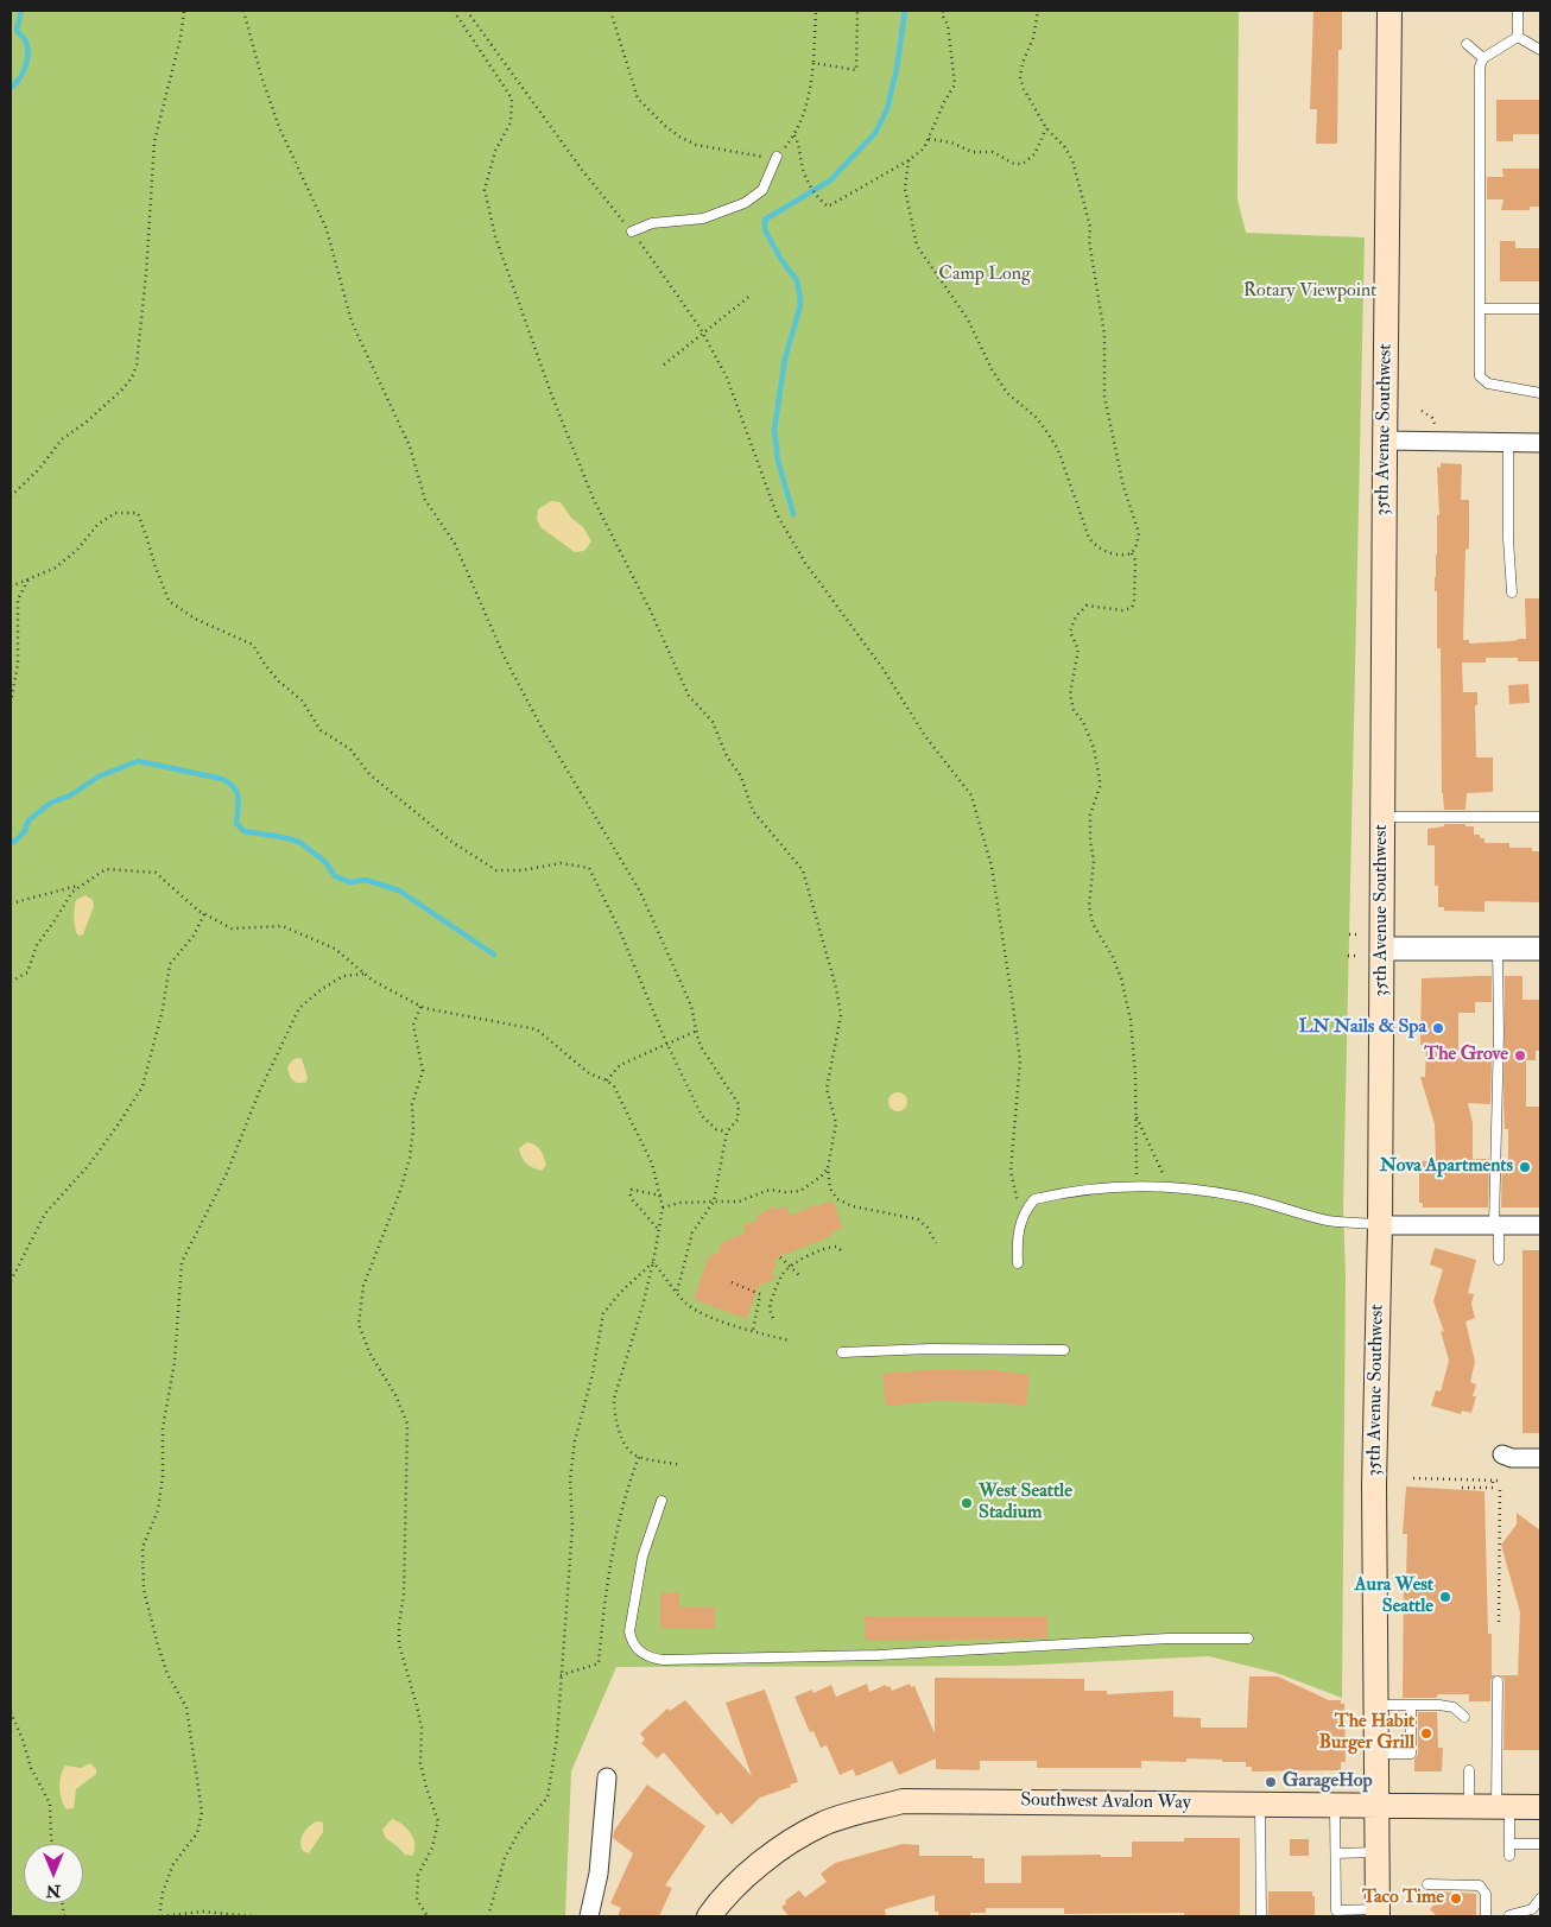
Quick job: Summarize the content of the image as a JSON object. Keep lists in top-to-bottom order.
{
  "streets": {
    "main road": ["35th Avenue Southwest", "Southwest Avalon Way"]
  },
  "crossings": [
    ["35th Avenue Southwest", "Southwest Avalon Way"]
  ],
  "parks": ["Camp Long", "Rotary Viewpoint"],
  "places": [
    "LN Nails & Spa",
    "The Grove",
    "Nova Apartments",
    "West Seattle Stadium",
    "Aura West Seattle",
    "The Habit Burger Grill",
    "GarageHop",
    "Taco Time"
  ],
  "north": "bottom"
}
